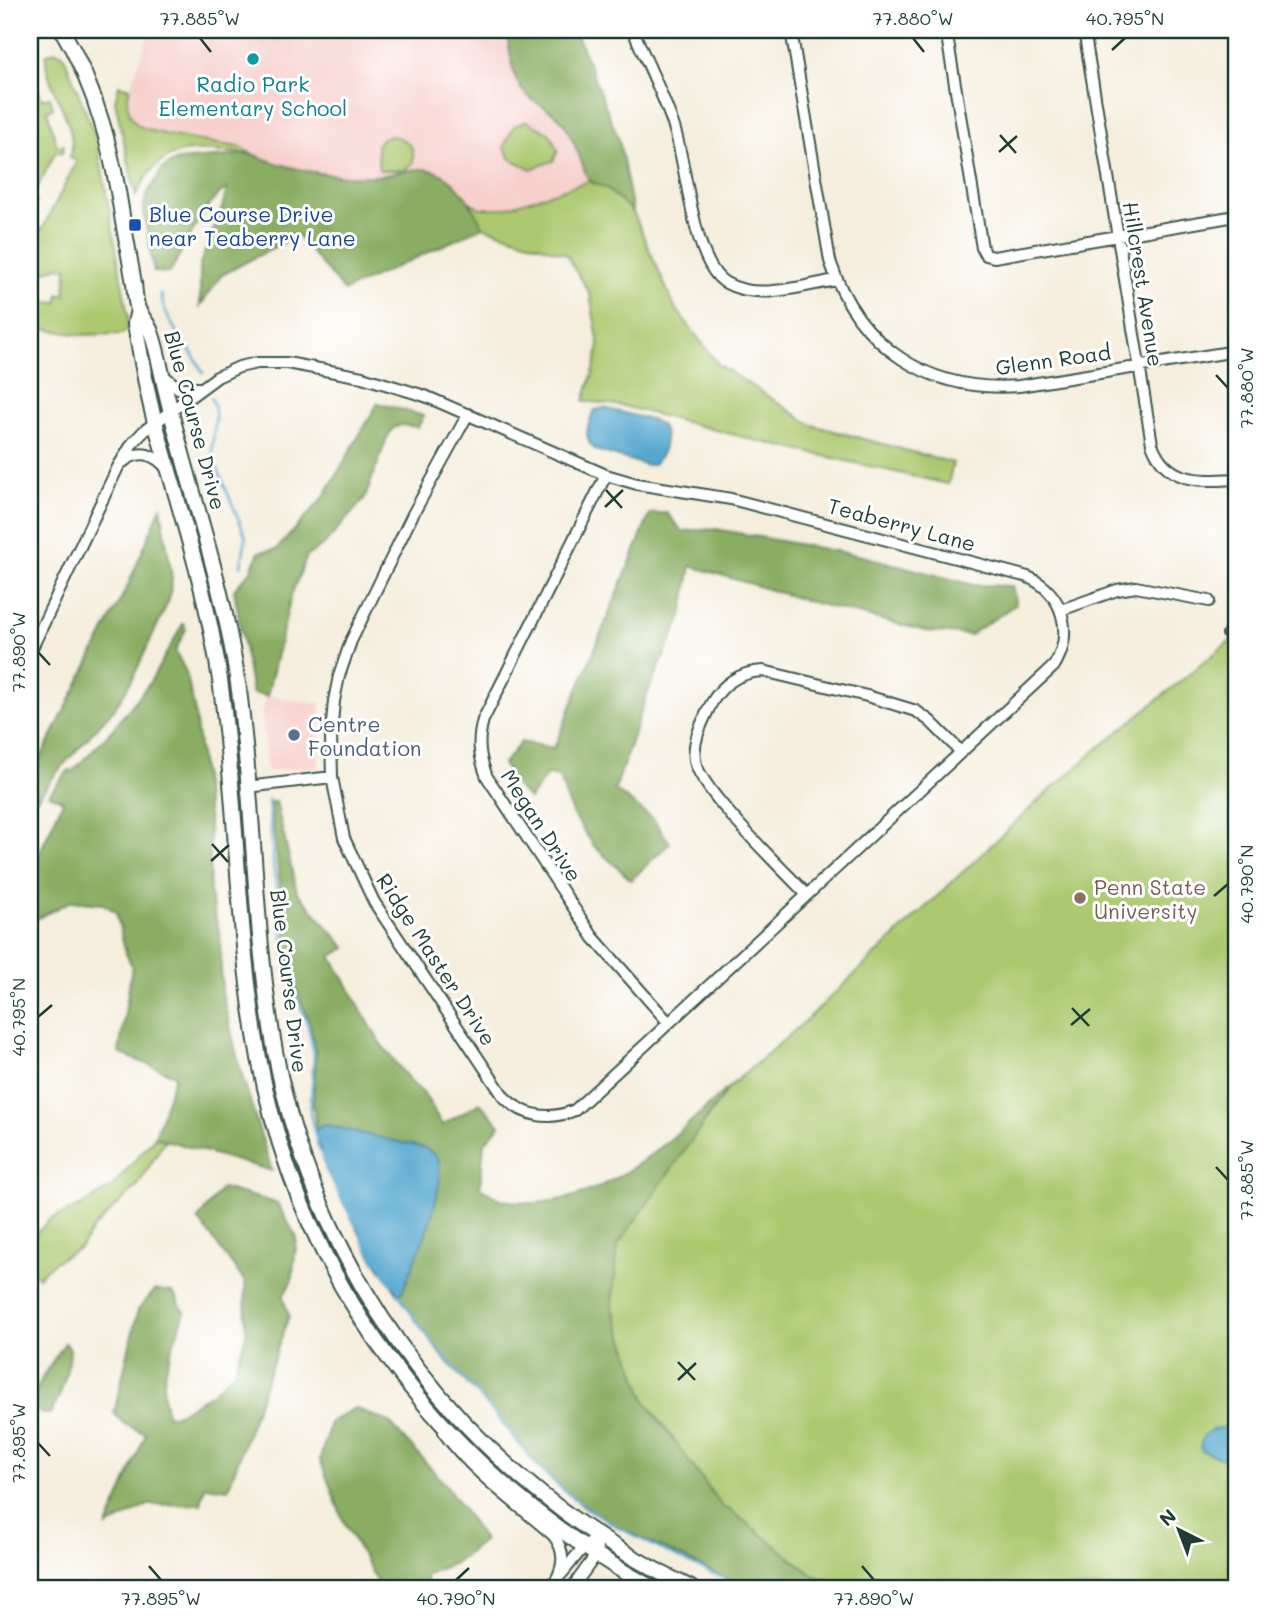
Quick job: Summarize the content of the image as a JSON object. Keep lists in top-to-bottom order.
{
  "streets": {
    "main road": ["Blue Course Drive"],
    "street": [
      "Hillcrest Avenue",
      "Glenn Road",
      "Teaberry Lane",
      "Megan Drive",
      "Ridge Master Drive"
    ]
  },
  "crossings": [
    ["Hillcrest Avenue", "Glenn Road"],
    ["Blue Course Drive", "Teaberry Lane"],
    ["Teaberry Lane", "Megan Drive"],
    ["Teaberry Lane", "Ridge Master Drive"],
    ["Megan Drive", "Ridge Master Drive"]
  ],
  "places": {
    "other": ["Radio Park Elementary School", "Centre Foundation", "Penn State University"],
    "transit": ["Blue Course Drive near Teaberry Lane"]
  },
  "north": "top left",
  "coordinates": [
    "77.885°W",
    "77.880°W",
    "40.795°N",
    "77.890°W",
    "40.790°N",
    "77.895°W"
  ]
}
